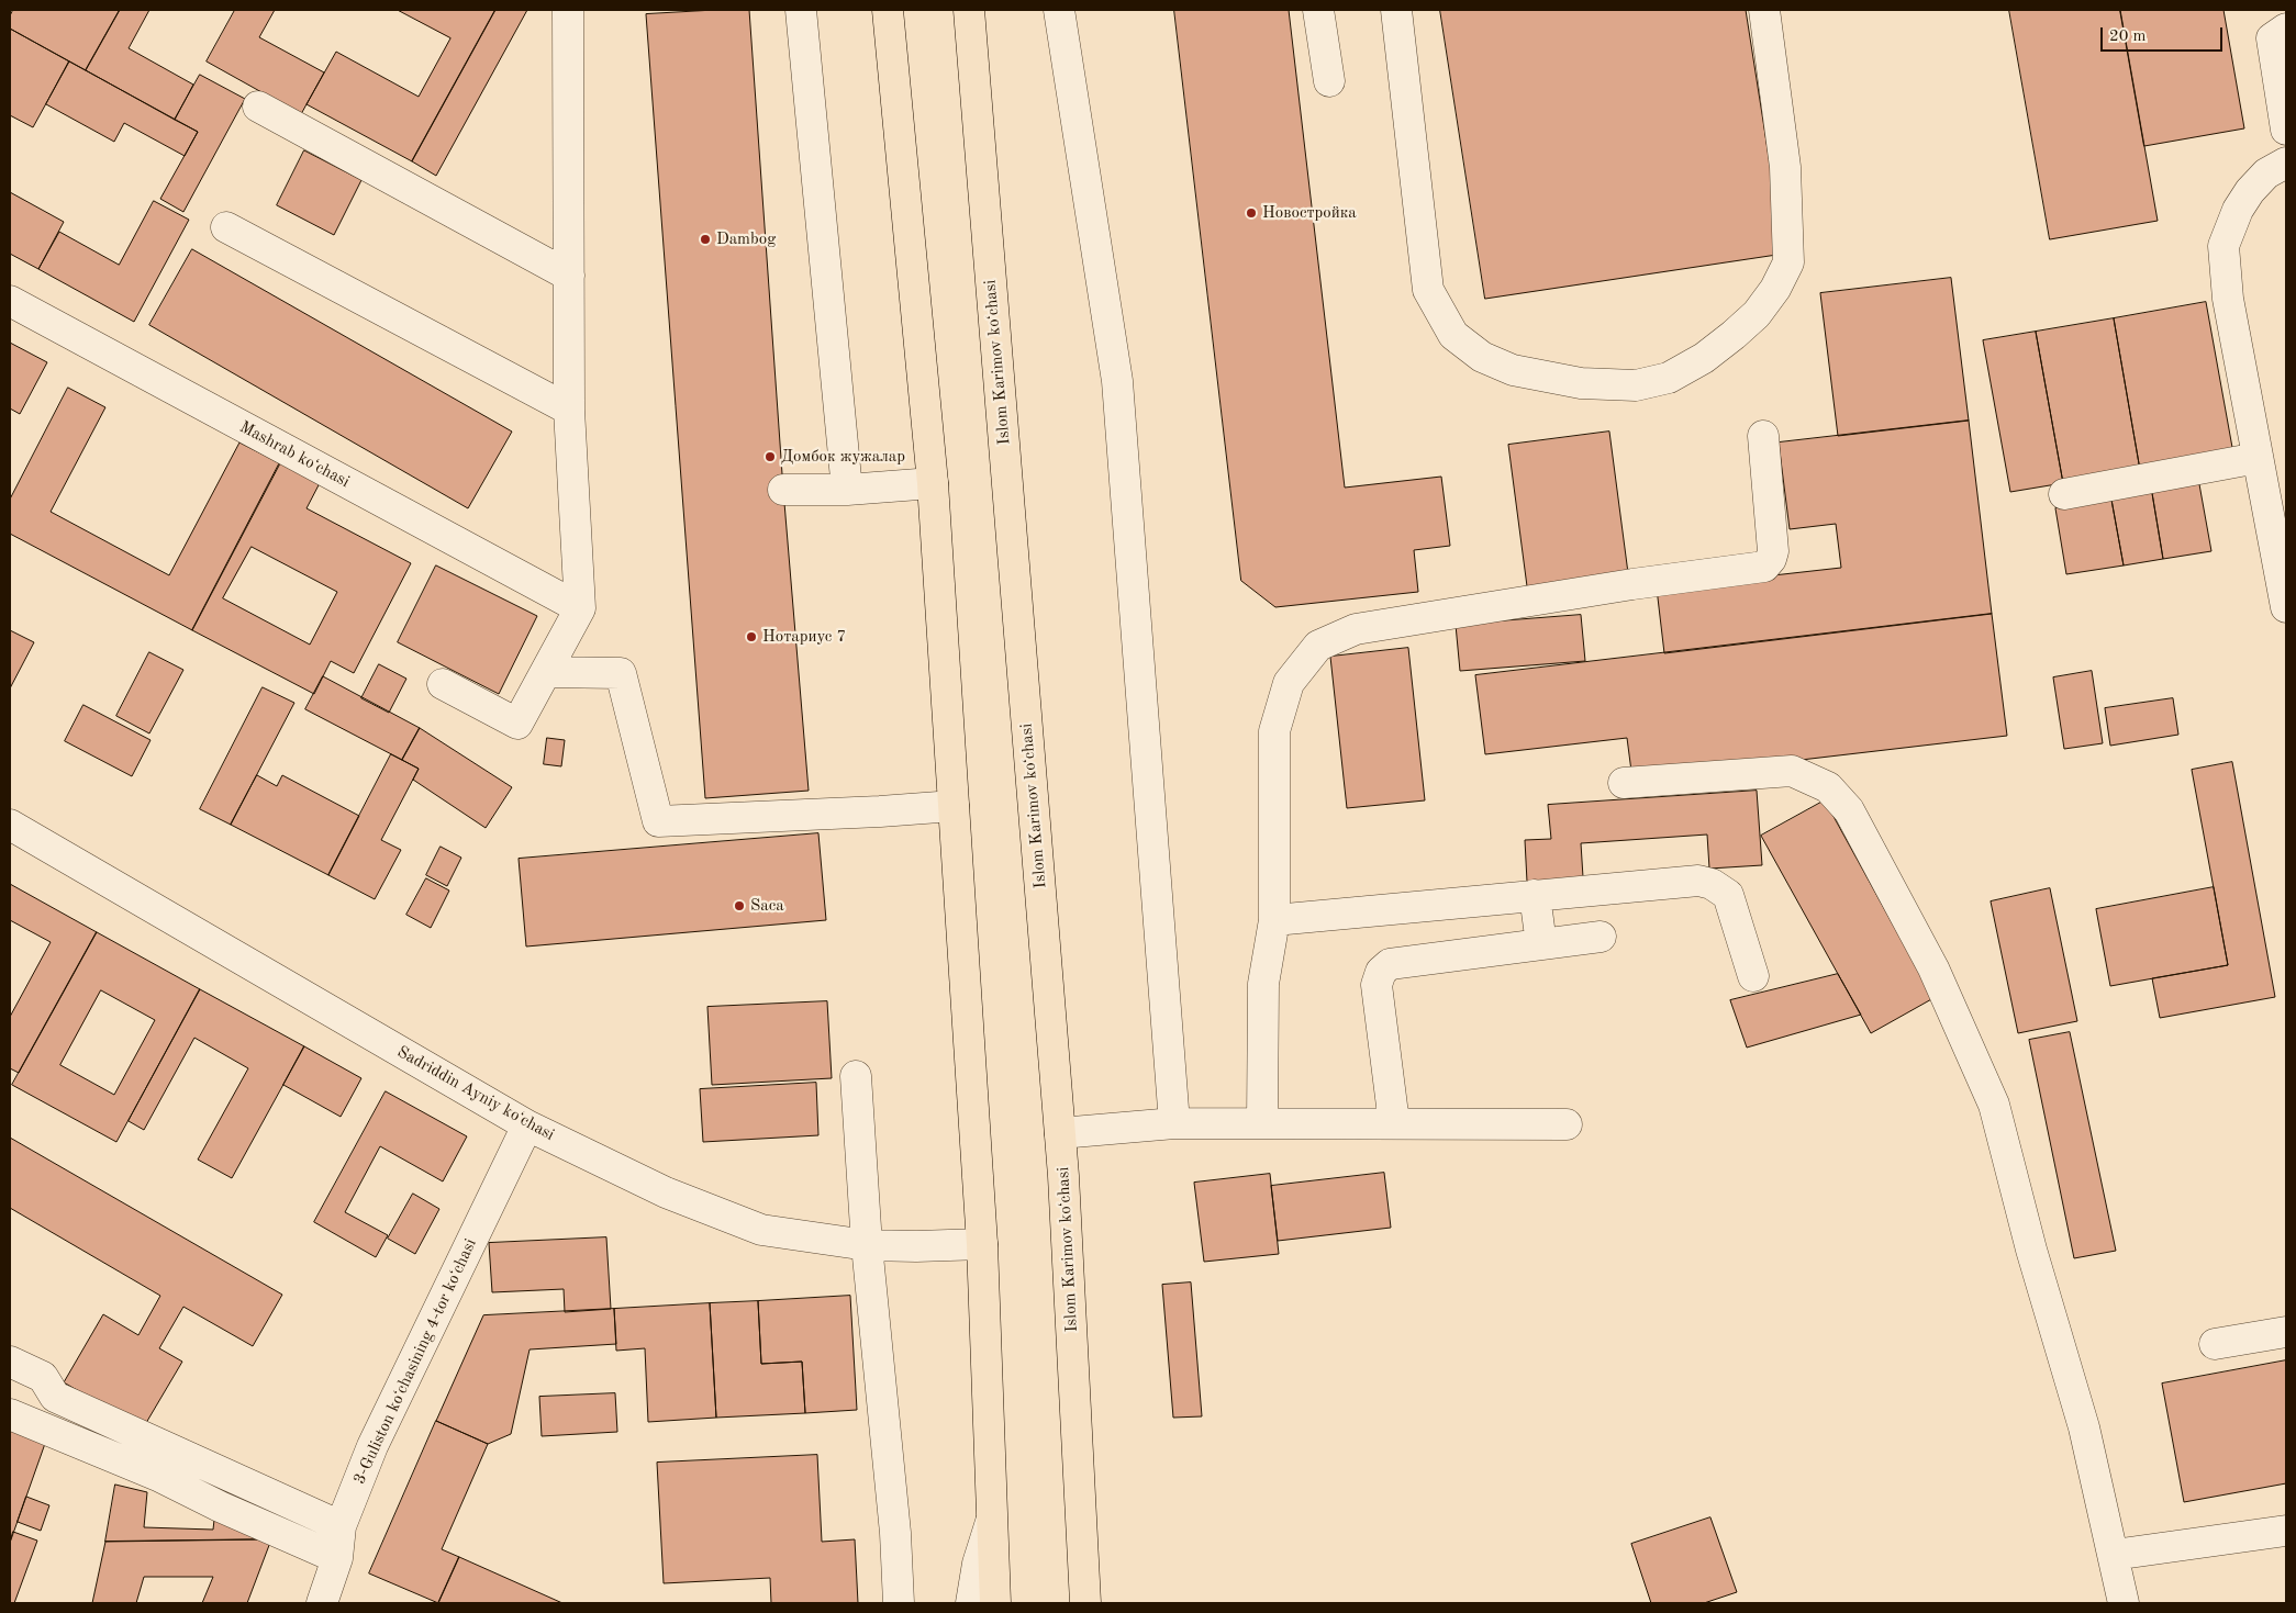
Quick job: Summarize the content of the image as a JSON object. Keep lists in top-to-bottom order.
{
  "streets": {
    "main road": ["Islom Karimov koʻchasi"],
    "street": ["Mashrab koʻchasi", "Sadriddin Ayniy koʻchasi", "3-Guliston koʻchasining 4-tor koʻchasi"]
  },
  "crossings": [
    ["Sadriddin Ayniy koʻchasi", "3-Guliston koʻchasining 4-tor koʻchasi"]
  ],
  "places": [
    "Новостройка",
    "Dambog",
    "Домбок жужалар",
    "Нотариус 7",
    "Saca"
  ],
  "scale_bar": "20 m"
}
